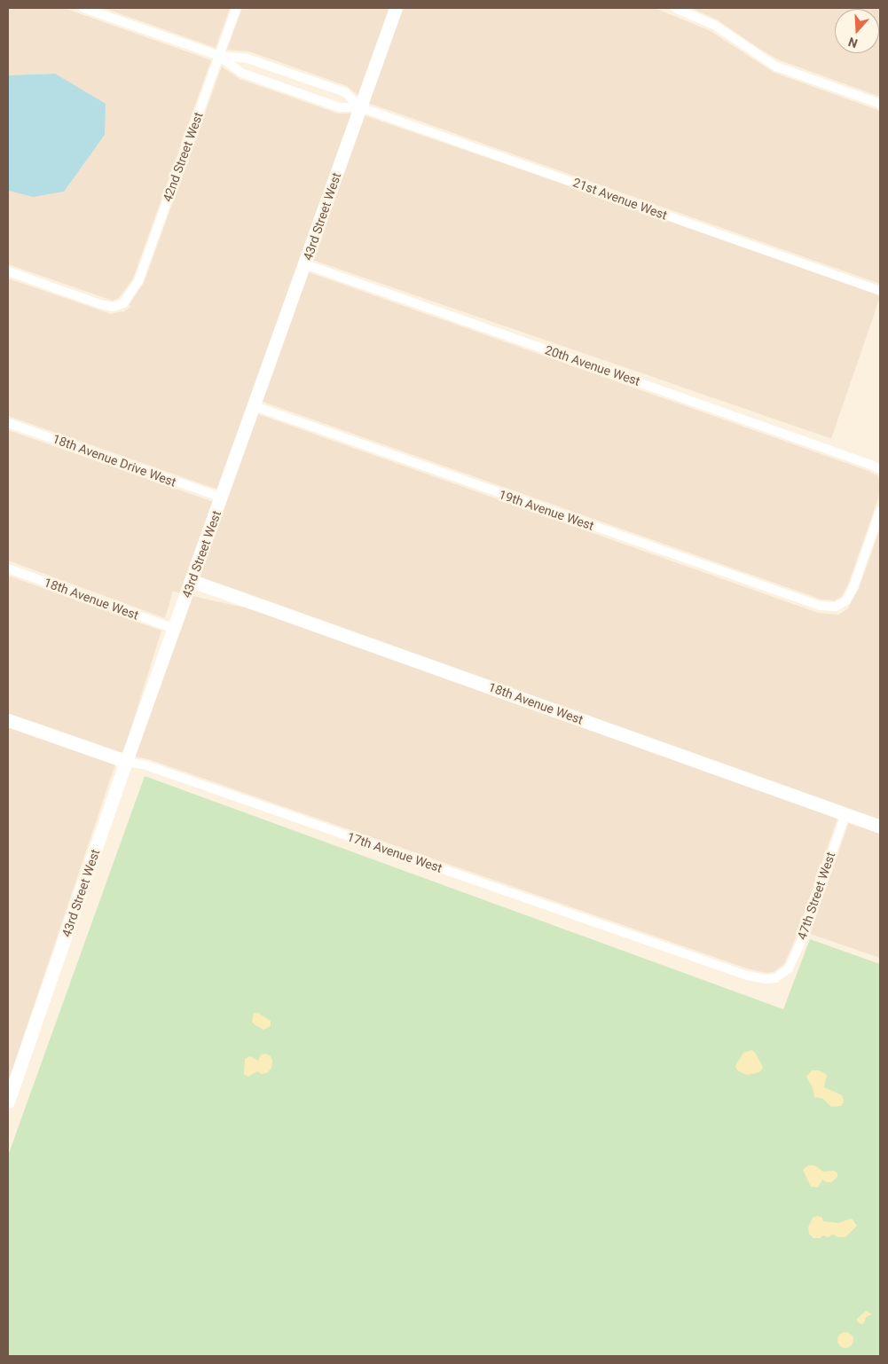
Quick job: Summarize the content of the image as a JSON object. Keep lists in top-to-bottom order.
{
  "streets": {
    "street": [
      "42nd Street West",
      "21st Avenue West",
      "43rd Street West",
      "20th Avenue West",
      "18th Avenue Drive West",
      "19th Avenue West",
      "18th Avenue West",
      "17th Avenue West",
      "47th Street West"
    ]
  },
  "crossings": [
    ["42nd Street West", "21st Avenue West"],
    ["21st Avenue West", "43rd Street West"],
    ["43rd Street West", "20th Avenue West"],
    ["43rd Street West", "18th Avenue Drive West"],
    ["43rd Street West", "19th Avenue West"],
    ["43rd Street West", "18th Avenue West"],
    ["43rd Street West", "17th Avenue West"],
    ["18th Avenue West", "47th Street West"],
    ["17th Avenue West", "47th Street West"]
  ],
  "north": "bottom"
}
